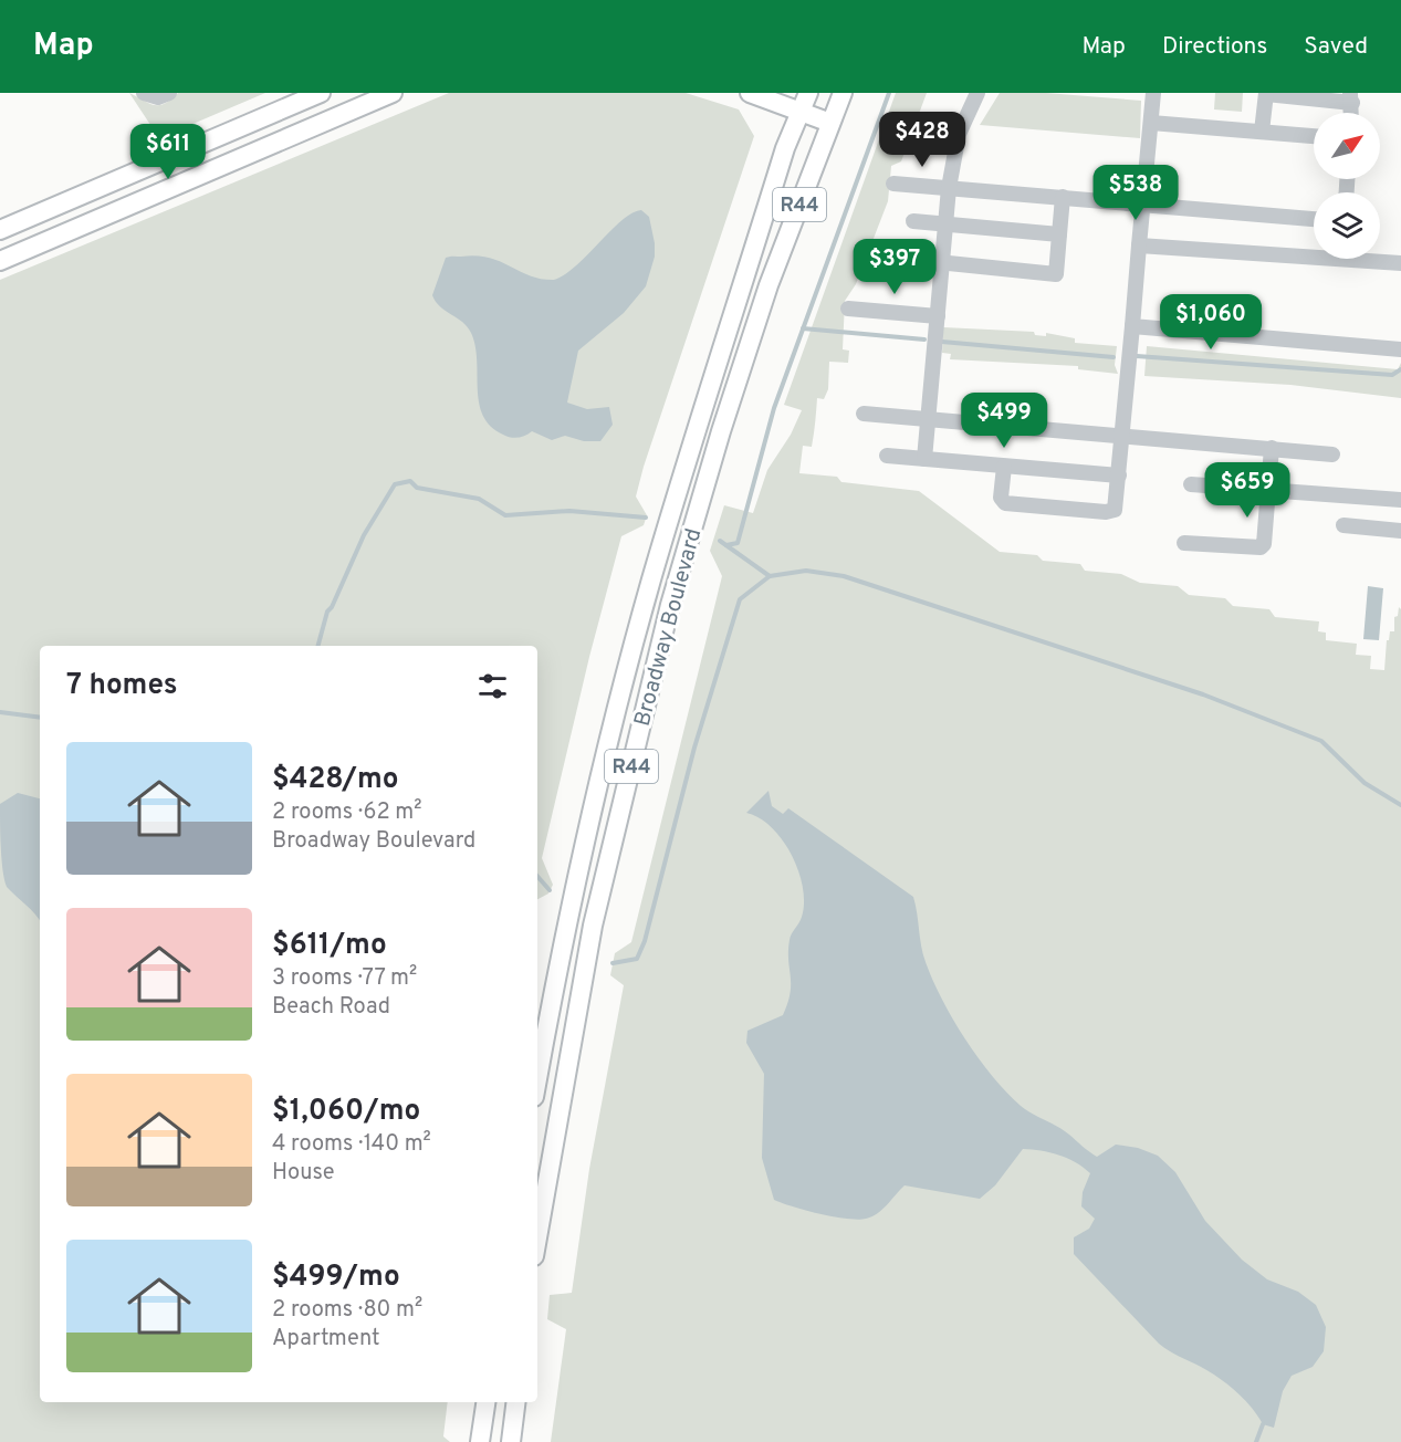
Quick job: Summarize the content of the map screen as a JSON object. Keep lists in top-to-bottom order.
{
  "streets": {
    "main road": ["R44", "Broadway Boulevard"]
  },
  "north": "top right",
  "page": {
    "header": "Map",
    "nav": ["Map", "Directions", "Saved"],
    "price": [
      "$428",
      "$611",
      "$538",
      "$397",
      "$1,060",
      "$499",
      "$659"
    ],
    "heading": "7 homes",
    "list": [
      {
        "name": "$428/mo",
        "note": "2 rooms · 62 m² · Broadway Boulevard"
      },
      {
        "name": "$611/mo",
        "note": "3 rooms · 77 m² · Beach Road"
      },
      {
        "name": "$1,060/mo",
        "note": "4 rooms · 140 m² · House"
      },
      {
        "name": "$499/mo",
        "note": "2 rooms · 80 m² · Apartment"
      }
    ]
  }
}
